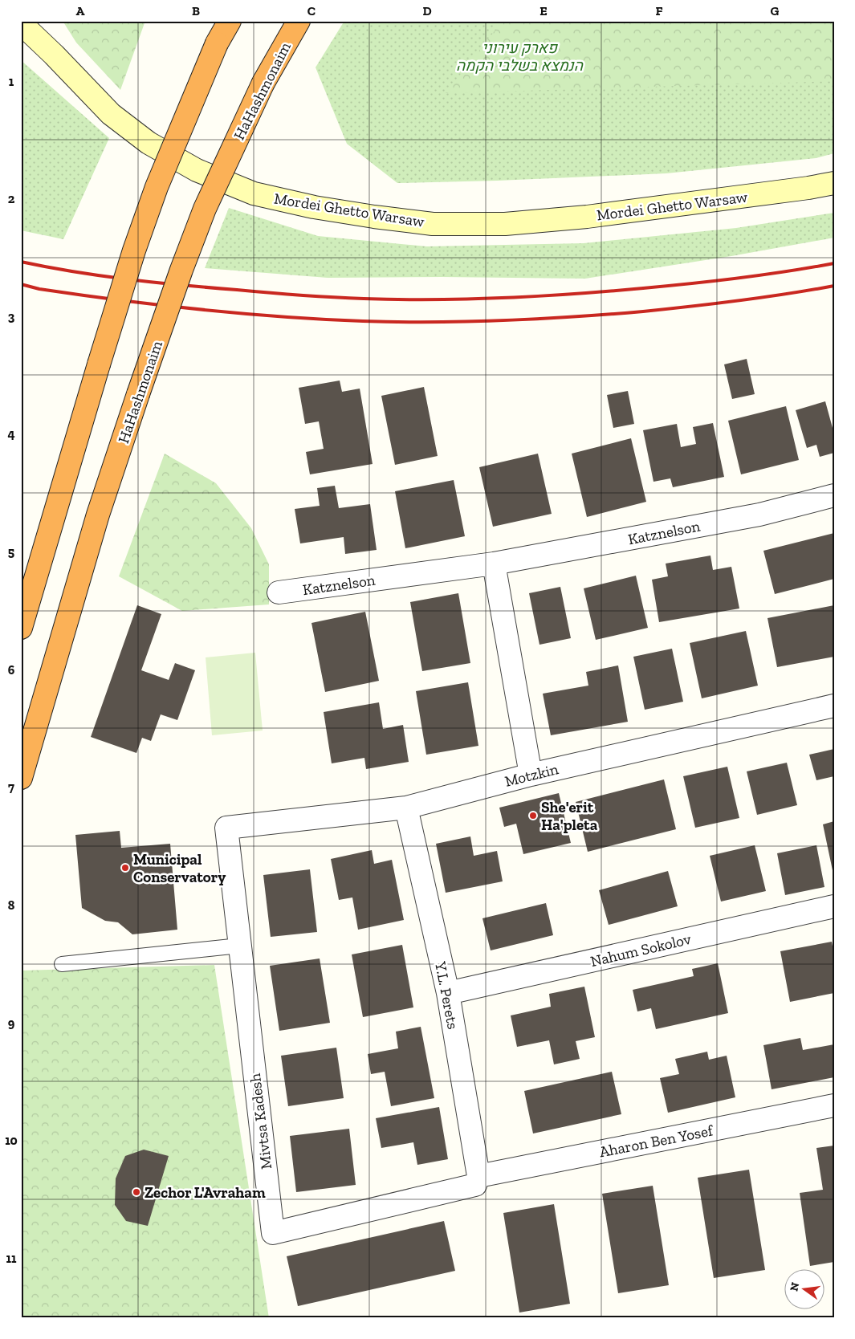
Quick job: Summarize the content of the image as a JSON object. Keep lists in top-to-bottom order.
{
  "streets": {
    "highway": ["HaHashmonaim"],
    "main road": ["Mordei Ghetto Warsaw"],
    "street": [
      "Katznelson",
      "Motzkin",
      "Nahum Sokolov",
      "Y.L. Perets",
      "Mivtsa Kadesh",
      "Aharon Ben Yosef"
    ]
  },
  "crossings": [
    ["Motzkin", "Y.L. Perets"],
    ["Motzkin", "Mivtsa Kadesh"],
    ["Nahum Sokolov", "Y.L. Perets"],
    ["Y.L. Perets", "Mivtsa Kadesh"],
    ["Y.L. Perets", "Aharon Ben Yosef"],
    ["Mivtsa Kadesh", "Aharon Ben Yosef"]
  ],
  "parks": ["פארק עירוני הנמצא בשלבי הקמה"],
  "places": ["She'erit Ha'pleta", "Municipal Conservatory", "Zechor L'Avraham"],
  "north": "left",
  "grid": {
    "columns": [
      "A",
      "B",
      "C",
      "D",
      "E",
      "F",
      "G"
    ],
    "rows": [
      "1",
      "2",
      "3",
      "4",
      "5",
      "6",
      "7",
      "8",
      "9",
      "10",
      "11"
    ]
  }
}
